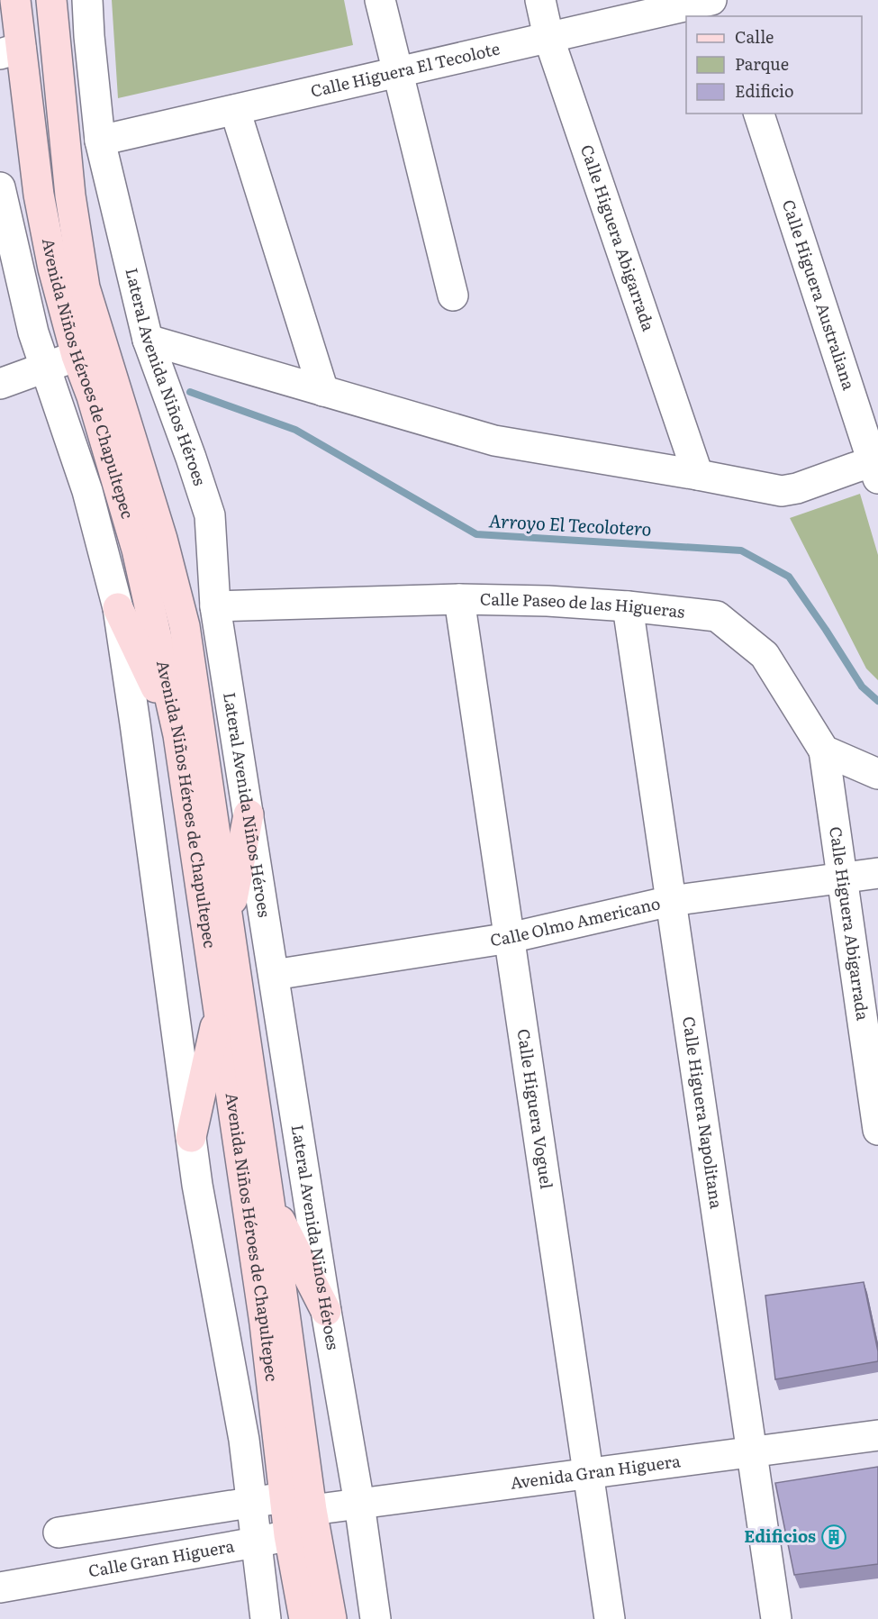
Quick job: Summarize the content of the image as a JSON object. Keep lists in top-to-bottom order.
{
  "streets": {
    "main road": ["Avenida Niños Héroes de Chapultepec"],
    "street": [
      "Calle Higuera El Tecolote",
      "Calle Higuera Abigarrada",
      "Calle Higuera Australiana",
      "Lateral Avenida Niños Héroes",
      "Calle Paseo de las Higueras",
      "Calle Olmo Americano",
      "Calle Higuera Voguel",
      "Calle Higuera Napolitana",
      "Avenida Gran Higuera",
      "Calle Gran Higuera"
    ]
  },
  "crossings": [
    ["Calle Higuera El Tecolote", "Calle Higuera Abigarrada"],
    ["Calle Higuera El Tecolote", "Lateral Avenida Niños Héroes"],
    ["Calle Higuera Abigarrada", "Calle Paseo de las Higueras"],
    ["Calle Higuera Abigarrada", "Calle Olmo Americano"],
    ["Lateral Avenida Niños Héroes", "Calle Paseo de las Higueras"],
    ["Lateral Avenida Niños Héroes", "Calle Olmo Americano"],
    ["Lateral Avenida Niños Héroes", "Avenida Gran Higuera"],
    ["Avenida Niños Héroes de Chapultepec", "Avenida Gran Higuera"],
    ["Avenida Niños Héroes de Chapultepec", "Calle Gran Higuera"],
    ["Calle Paseo de las Higueras", "Calle Higuera Voguel"],
    ["Calle Paseo de las Higueras", "Calle Higuera Napolitana"],
    ["Calle Olmo Americano", "Calle Higuera Voguel"],
    ["Calle Olmo Americano", "Calle Higuera Napolitana"],
    ["Calle Higuera Voguel", "Avenida Gran Higuera"],
    ["Calle Higuera Napolitana", "Avenida Gran Higuera"]
  ],
  "water": ["Arroyo El Tecolotero"],
  "places": {
    "building": ["Edificios"]
  },
  "legend": ["Calle", "Parque", "Edificio"]
}
